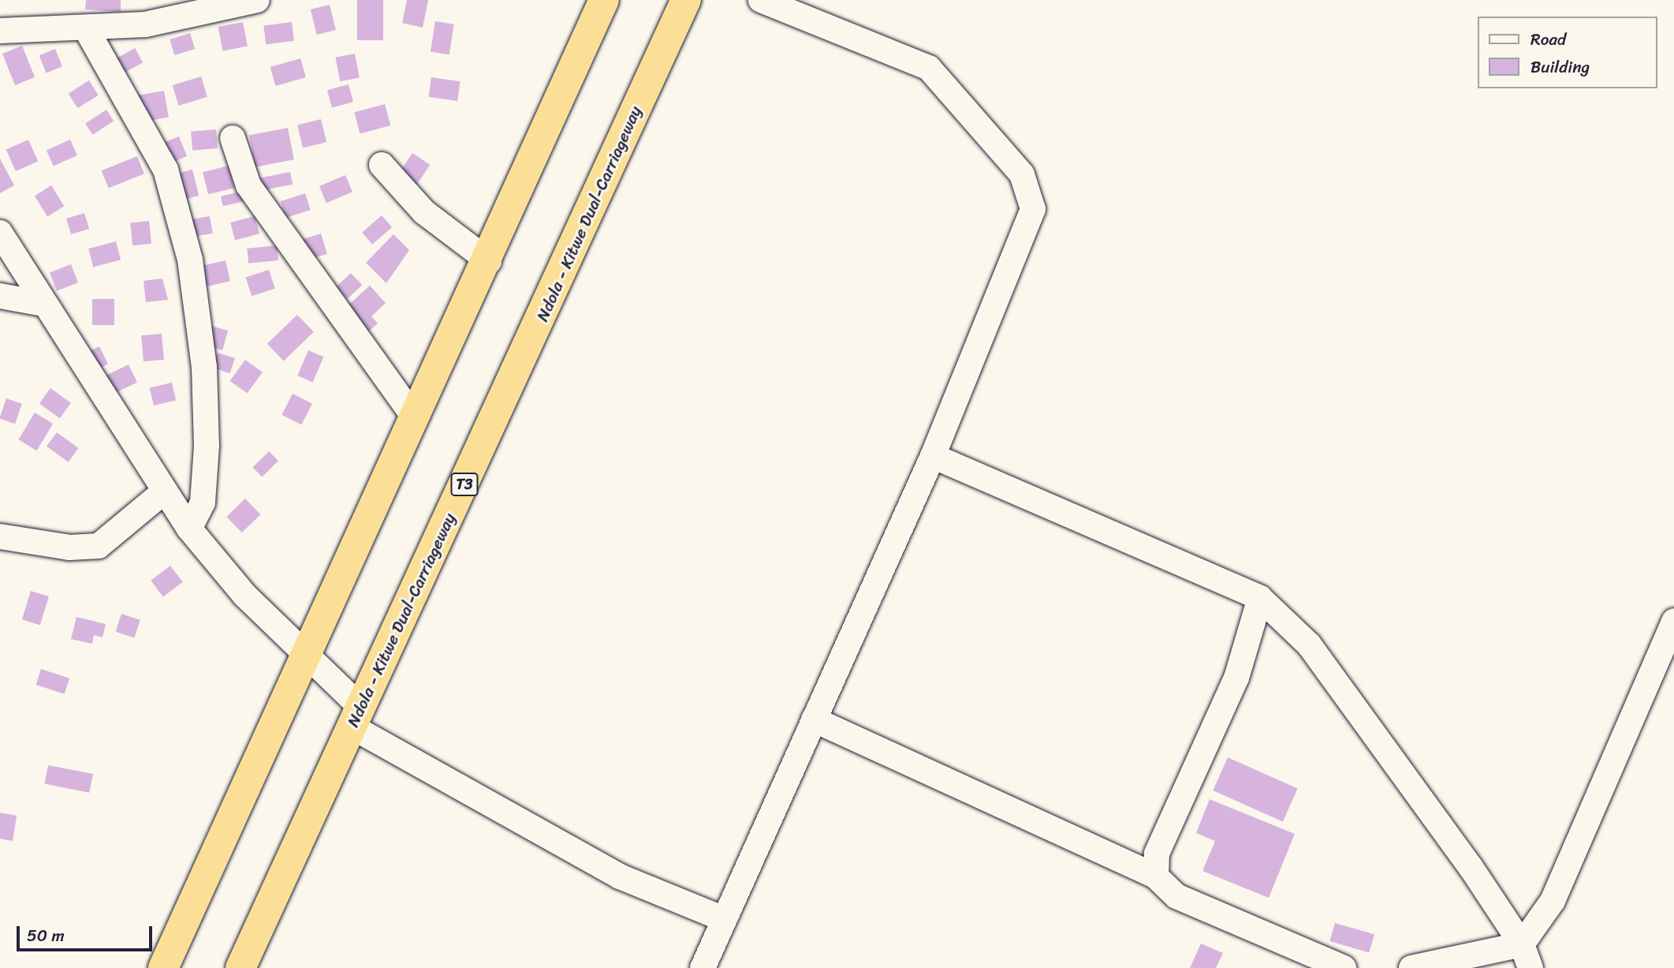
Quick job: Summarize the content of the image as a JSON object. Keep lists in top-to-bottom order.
{
  "streets": {
    "highway": ["Ndola - Kitwe Dual-Carriageway", "T3"]
  },
  "legend": ["Road", "Building"],
  "scale_bar": "50 m"
}
